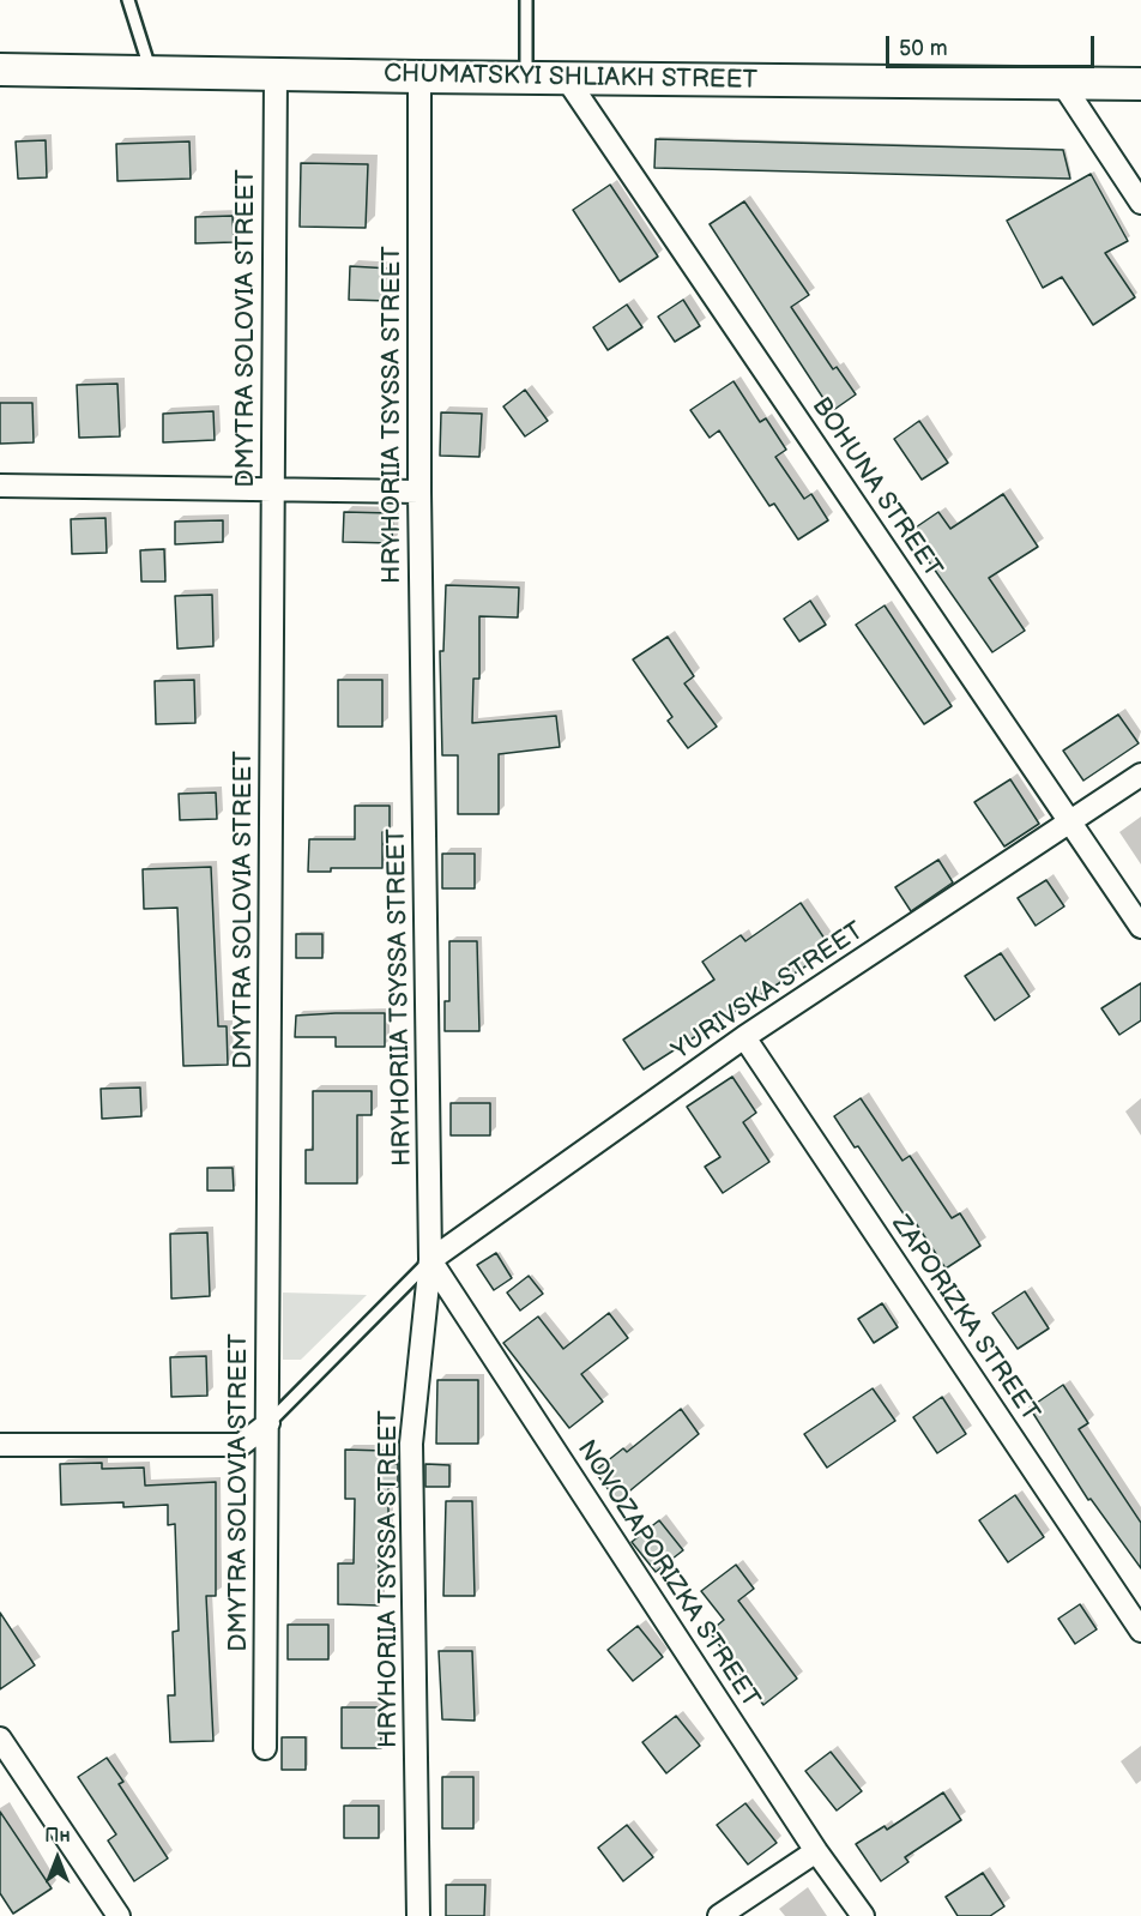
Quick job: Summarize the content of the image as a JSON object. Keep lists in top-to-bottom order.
{
  "streets": {
    "main road": ["CHUMATSKYI SHLIAKH STREET"],
    "street": [
      "DMYTRA SOLOVIA STREET",
      "HRYHORIIA TSYSSA STREET",
      "BOHUNA STREET",
      "YURIVSKA STREET",
      "ZAPORIZKA STREET",
      "NOVOZAPORIZKA STREET"
    ]
  },
  "crossings": [
    ["CHUMATSKYI SHLIAKH STREET", "DMYTRA SOLOVIA STREET"],
    ["CHUMATSKYI SHLIAKH STREET", "HRYHORIIA TSYSSA STREET"],
    ["CHUMATSKYI SHLIAKH STREET", "BOHUNA STREET"],
    ["HRYHORIIA TSYSSA STREET", "YURIVSKA STREET"],
    ["HRYHORIIA TSYSSA STREET", "NOVOZAPORIZKA STREET"],
    ["BOHUNA STREET", "YURIVSKA STREET"],
    ["YURIVSKA STREET", "ZAPORIZKA STREET"],
    ["YURIVSKA STREET", "NOVOZAPORIZKA STREET"]
  ],
  "scale_bar": "50 m",
  "north": "top"
}
